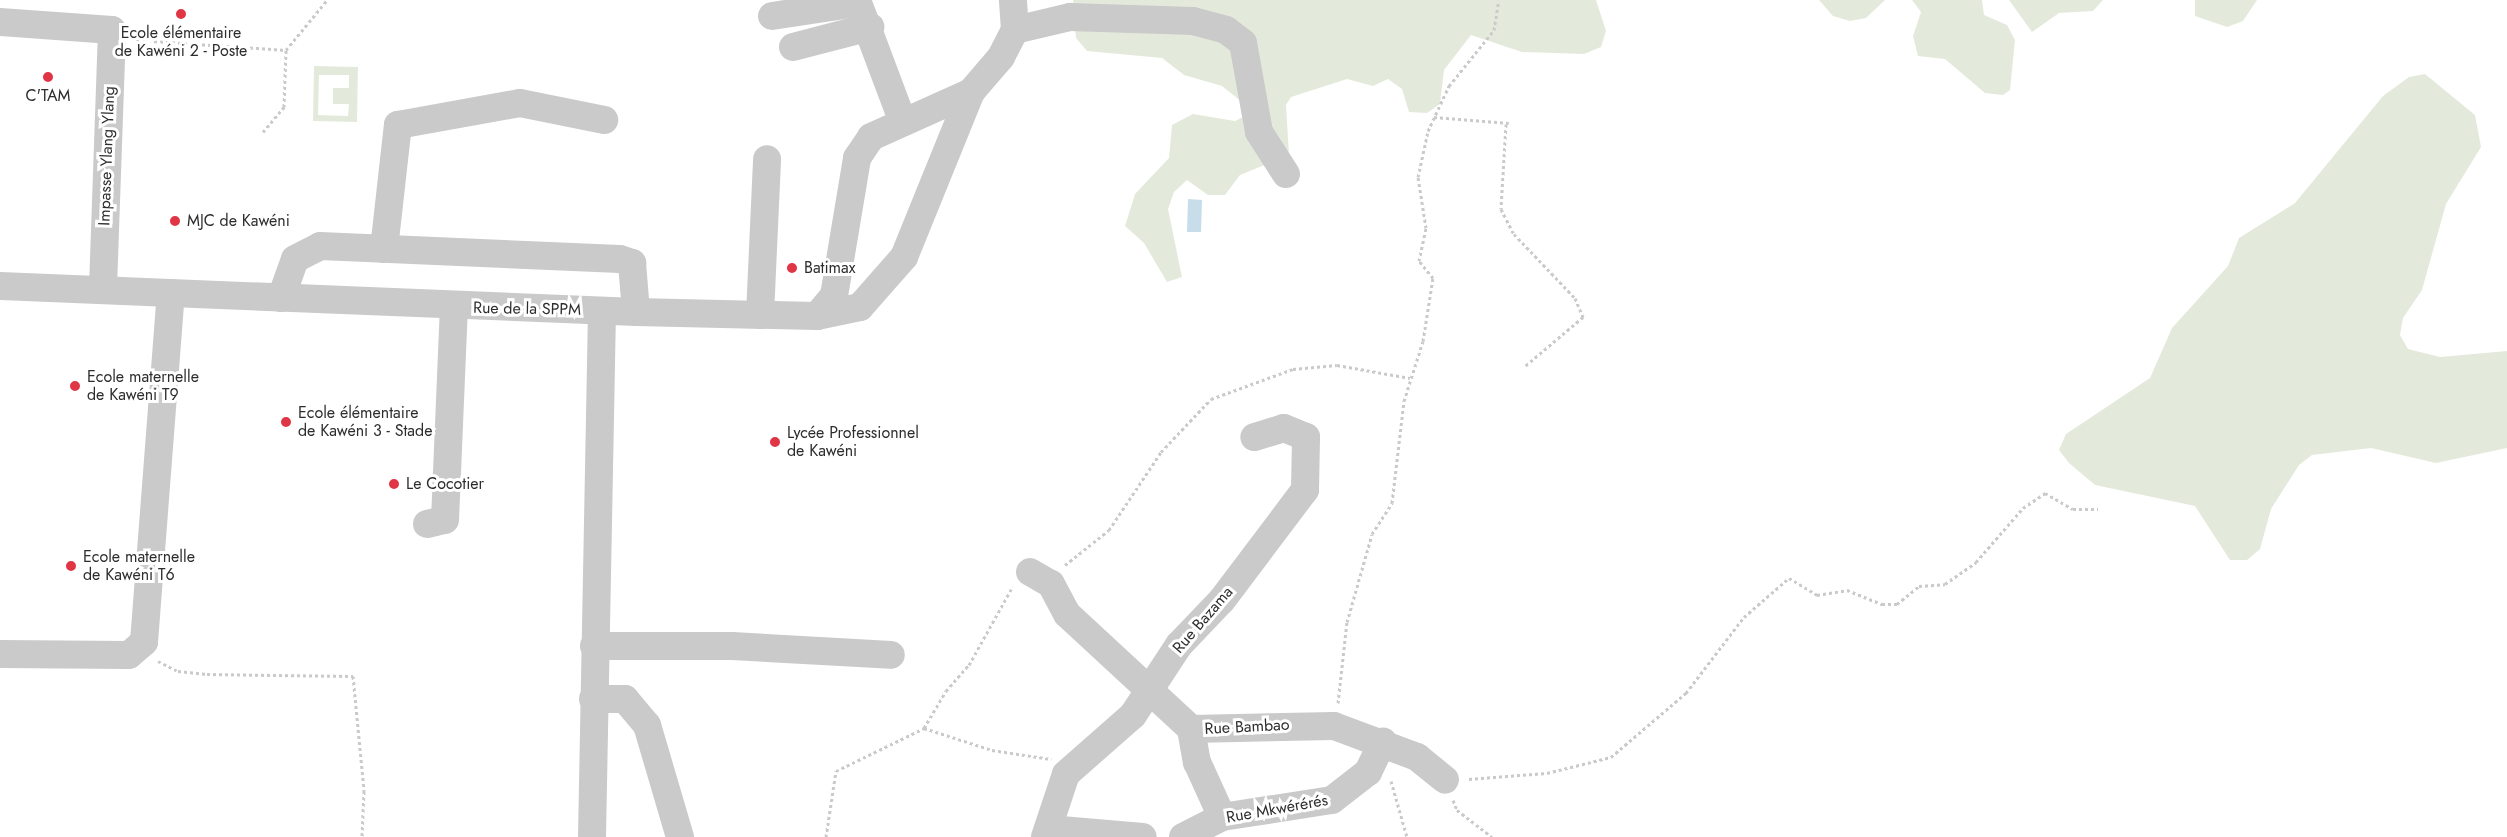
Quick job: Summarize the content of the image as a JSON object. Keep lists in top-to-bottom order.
{
  "streets": {
    "street": [
      "Impasse Ylang Ylang",
      "Rue de la SPPM",
      "Rue Bazama",
      "Rue Bambao",
      "Rue Mkwérérés"
    ]
  },
  "crossings": [
    ["Impasse Ylang Ylang", "Rue de la SPPM"],
    ["Rue Bazama", "Rue Bambao"],
    ["Rue Bambao", "Rue Mkwérérés"]
  ],
  "places": [
    "Ecole élémentaire de Kawéni 2 - Poste",
    "C'TAM",
    "MJC de Kawéni",
    "Batimax",
    "Ecole maternelle de Kawéni T9",
    "Ecole élémentaire de Kawéni 3 - Stade",
    "Lycée Professionnel de Kawéni",
    "Le Cocotier",
    "Ecole maternelle de Kawéni T6"
  ]
}
